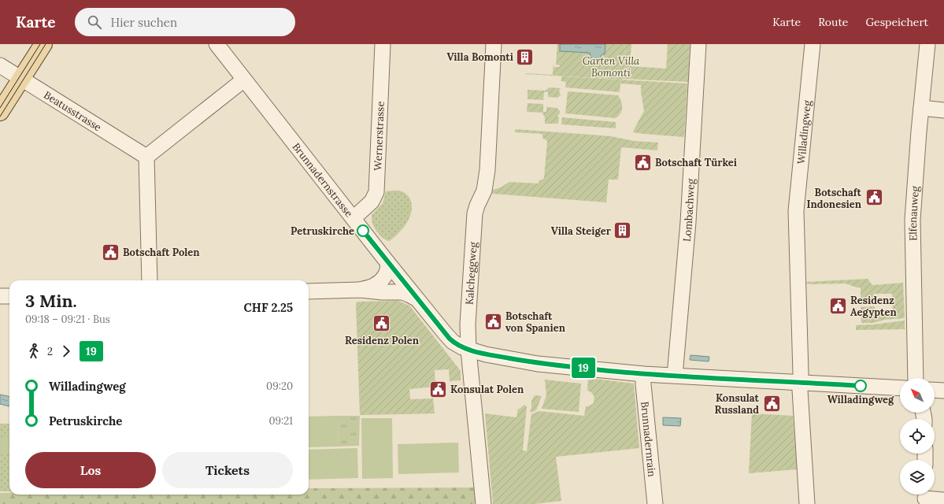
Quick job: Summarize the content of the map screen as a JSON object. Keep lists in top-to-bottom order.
{
  "streets": {
    "street": [
      "Beatusstrasse",
      "Willadingweg",
      "Wernerstrasse",
      "Brunnadernstrasse",
      "Lombachweg",
      "Elfenauweg",
      "Kalcheggweg",
      "Brunnadernrain"
    ]
  },
  "crossings": [
    ["Willadingweg", "Brunnadernstrasse"],
    ["Wernerstrasse", "Brunnadernstrasse"],
    ["Brunnadernstrasse", "Lombachweg"],
    ["Brunnadernstrasse", "Kalcheggweg"],
    ["Brunnadernstrasse", "Brunnadernrain"]
  ],
  "parks": ["Garten Villa Bomonti"],
  "places": {
    "building": ["Villa Bomonti", "Villa Steiger"],
    "public building": [
      "Botschaft Türkei",
      "Botschaft Indonesien",
      "Botschaft Polen",
      "Residenz Aegypten",
      "Botschaft von Spanien",
      "Residenz Polen",
      "Konsulat Polen",
      "Konsulat Russland"
    ],
    "other": ["Petruskirche", "Willadingweg"]
  },
  "lines": ["bus line 19"],
  "north": "top left",
  "page": {
    "header": "Karte",
    "search": "Hier suchen",
    "nav": ["Karte", "Route", "Gespeichert"],
    "on_map": "19",
    "heading": ["3 Min.", "09:18 – 09:21 · Bus", "CHF 2.25"],
    "legs": ["2", "19"],
    "list": [
      {
        "name": "Willadingweg",
        "value": "09:20"
      },
      {
        "name": "Petruskirche",
        "value": "09:21"
      }
    ],
    "buttons": ["Los", "Tickets"]
  }
}
